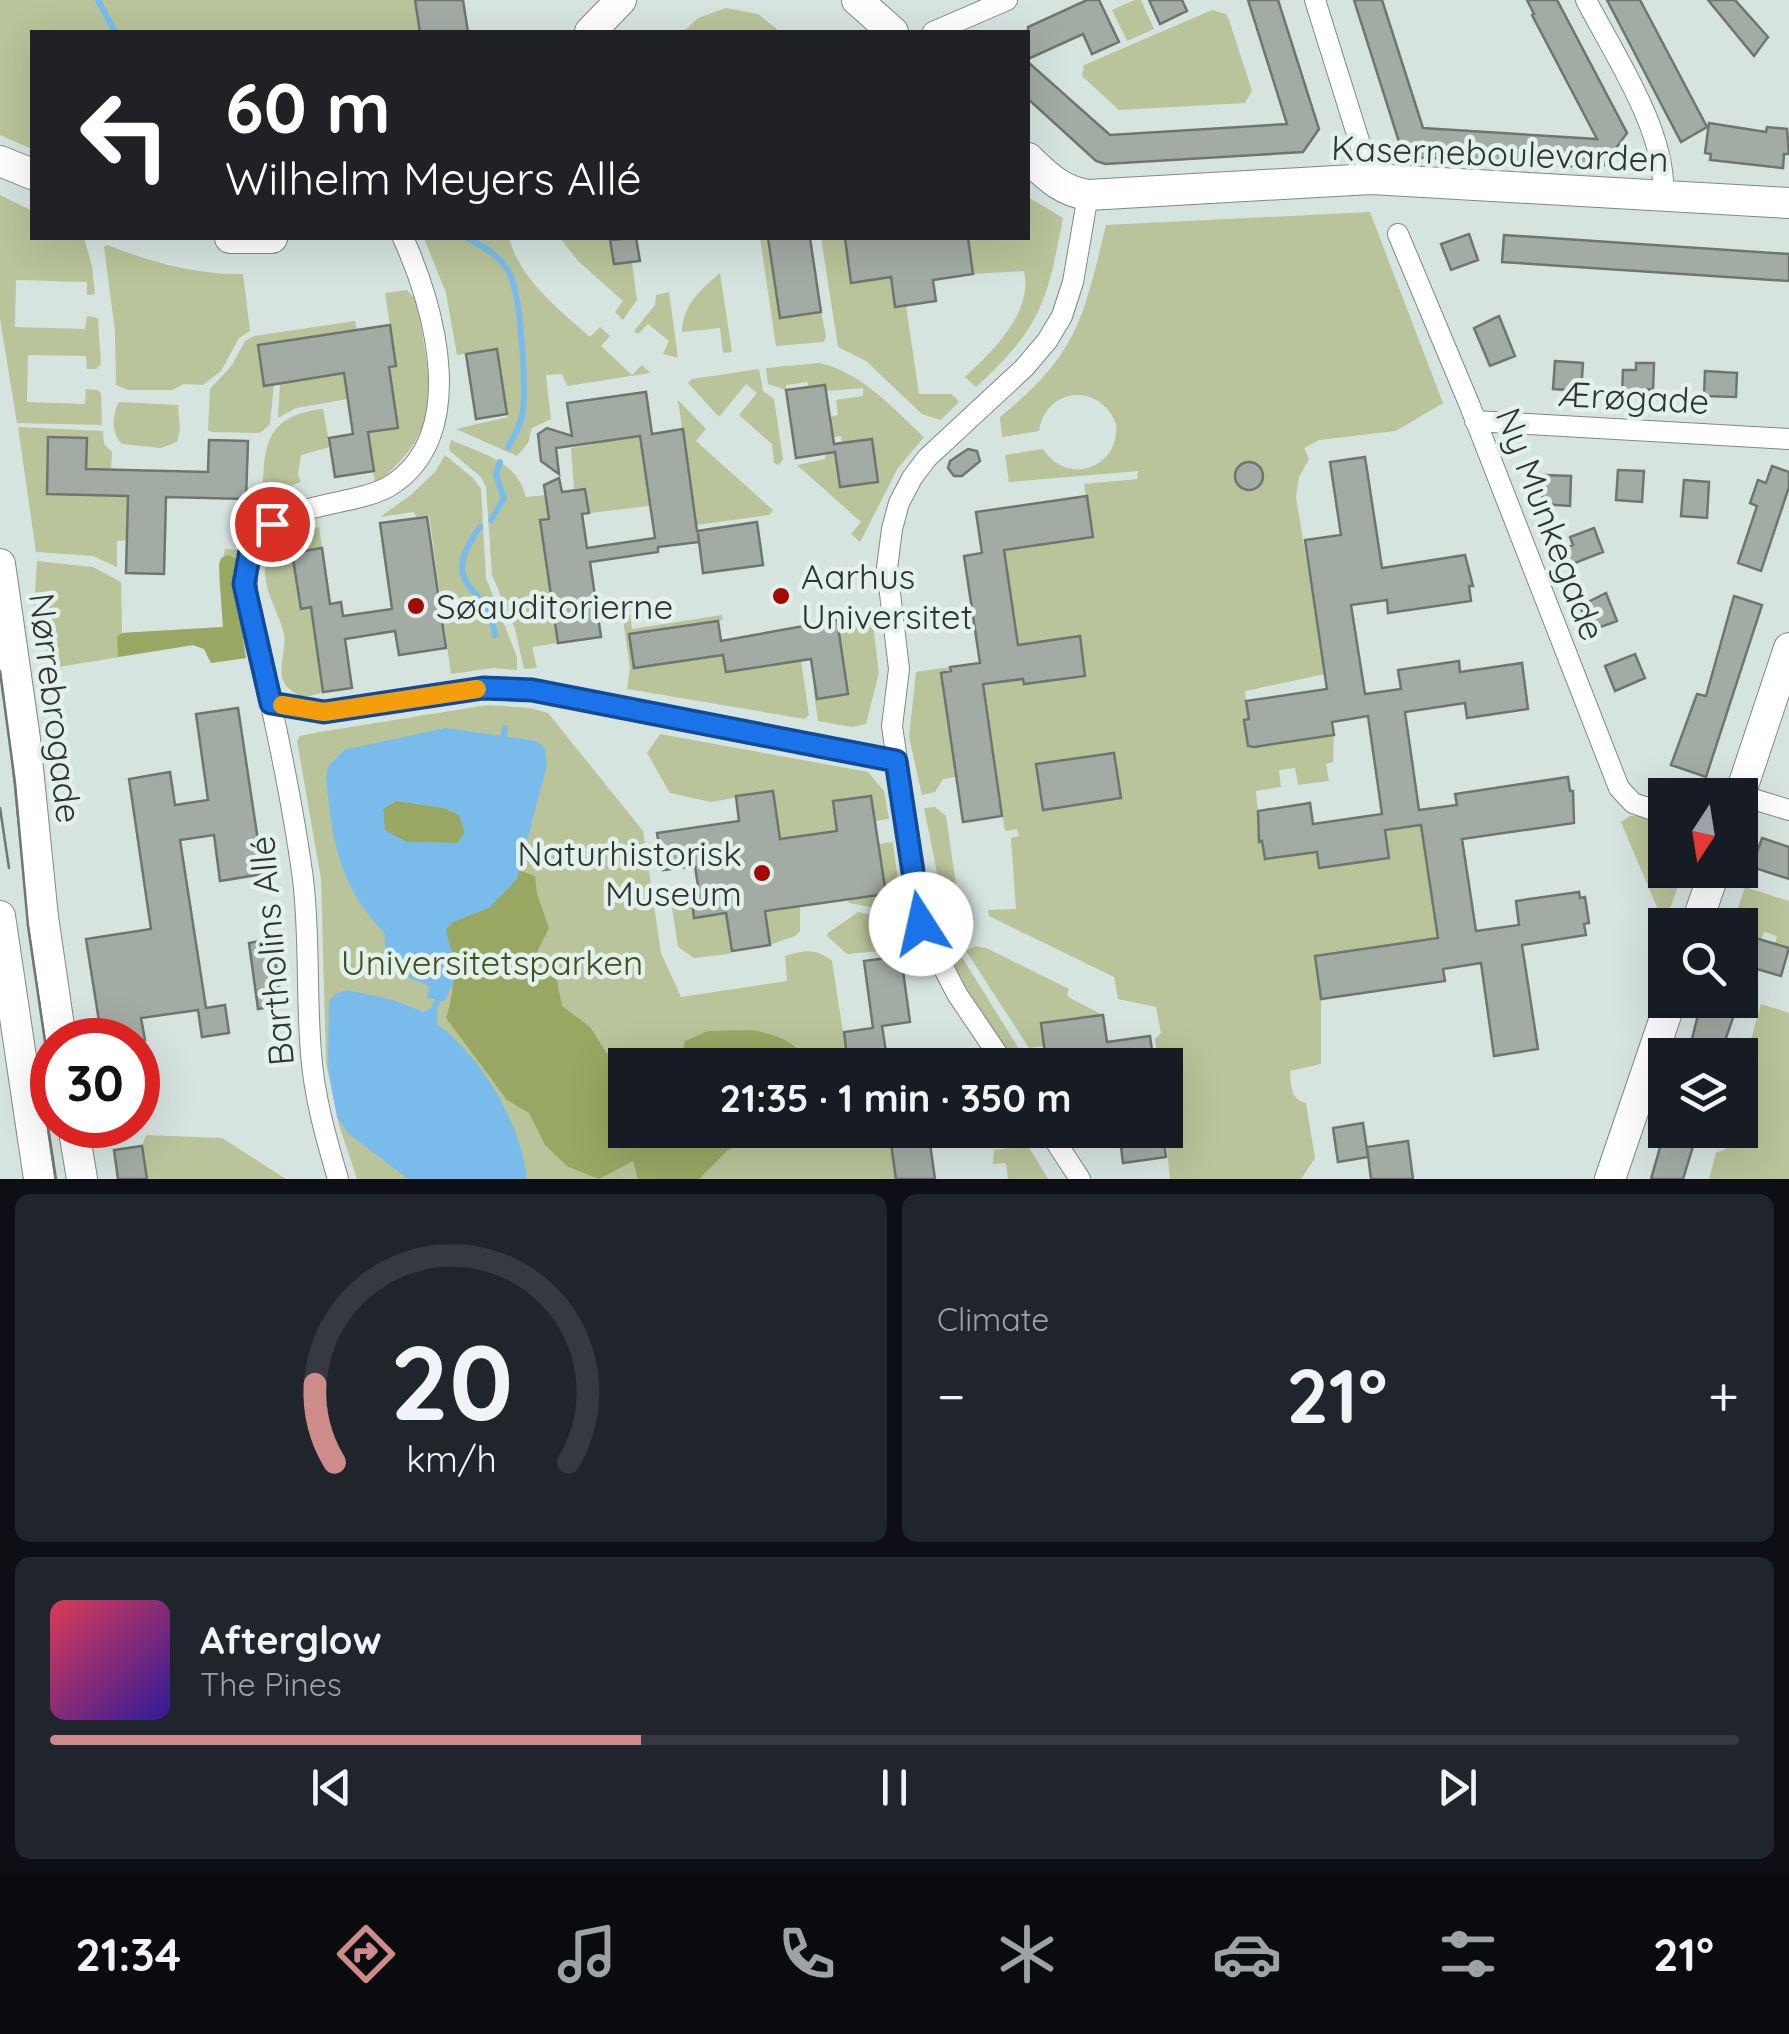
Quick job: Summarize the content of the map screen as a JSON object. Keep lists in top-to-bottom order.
{
  "streets": {
    "street": [
      "Kaserneboulevarden",
      "Ærøgade",
      "Ny Munkegade",
      "Nørrebrogade",
      "Bartholins Allé"
    ]
  },
  "crossings": [
    ["Ærøgade", "Ny Munkegade"]
  ],
  "parks": ["Universitetsparken"],
  "places": ["Aarhus Universitet", "Søauditorierne", "Naturhistorisk Museum"],
  "north": "bottom",
  "page": {
    "turn": ["60 m", "Wilhelm Meyers Allé"],
    "limit": "30",
    "trip": "21:35 · 1 min · 350 m",
    "tile": "Climate",
    "heat": ["−", "21°", "+"],
    "song": ["Afterglow", "The Pines"],
    "tabs": ["21:34", "21°"],
    "gauge": ["20", "km/h"]
  }
}
